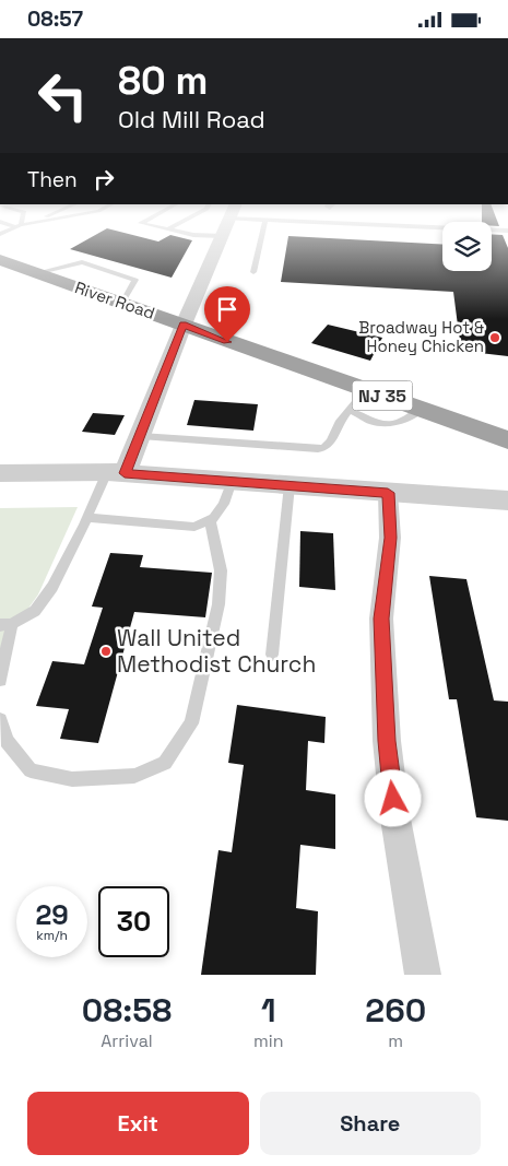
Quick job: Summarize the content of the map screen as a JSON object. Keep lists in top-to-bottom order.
{
  "streets": {
    "highway": ["River Road", "NJ 35"]
  },
  "places": ["Broadway Hot & Honey Chicken", "Wall United Methodist Church"],
  "page": {
    "status": "08:57",
    "turn": ["80 m", "Old Mill Road"],
    "then": "Then",
    "speed": "29 km/h",
    "limit": "30",
    "eta": [
      "08:58",
      "Arrival",
      "1",
      "min",
      "260",
      "m"
    ],
    "buttons": ["Exit", "Share"]
  }
}
